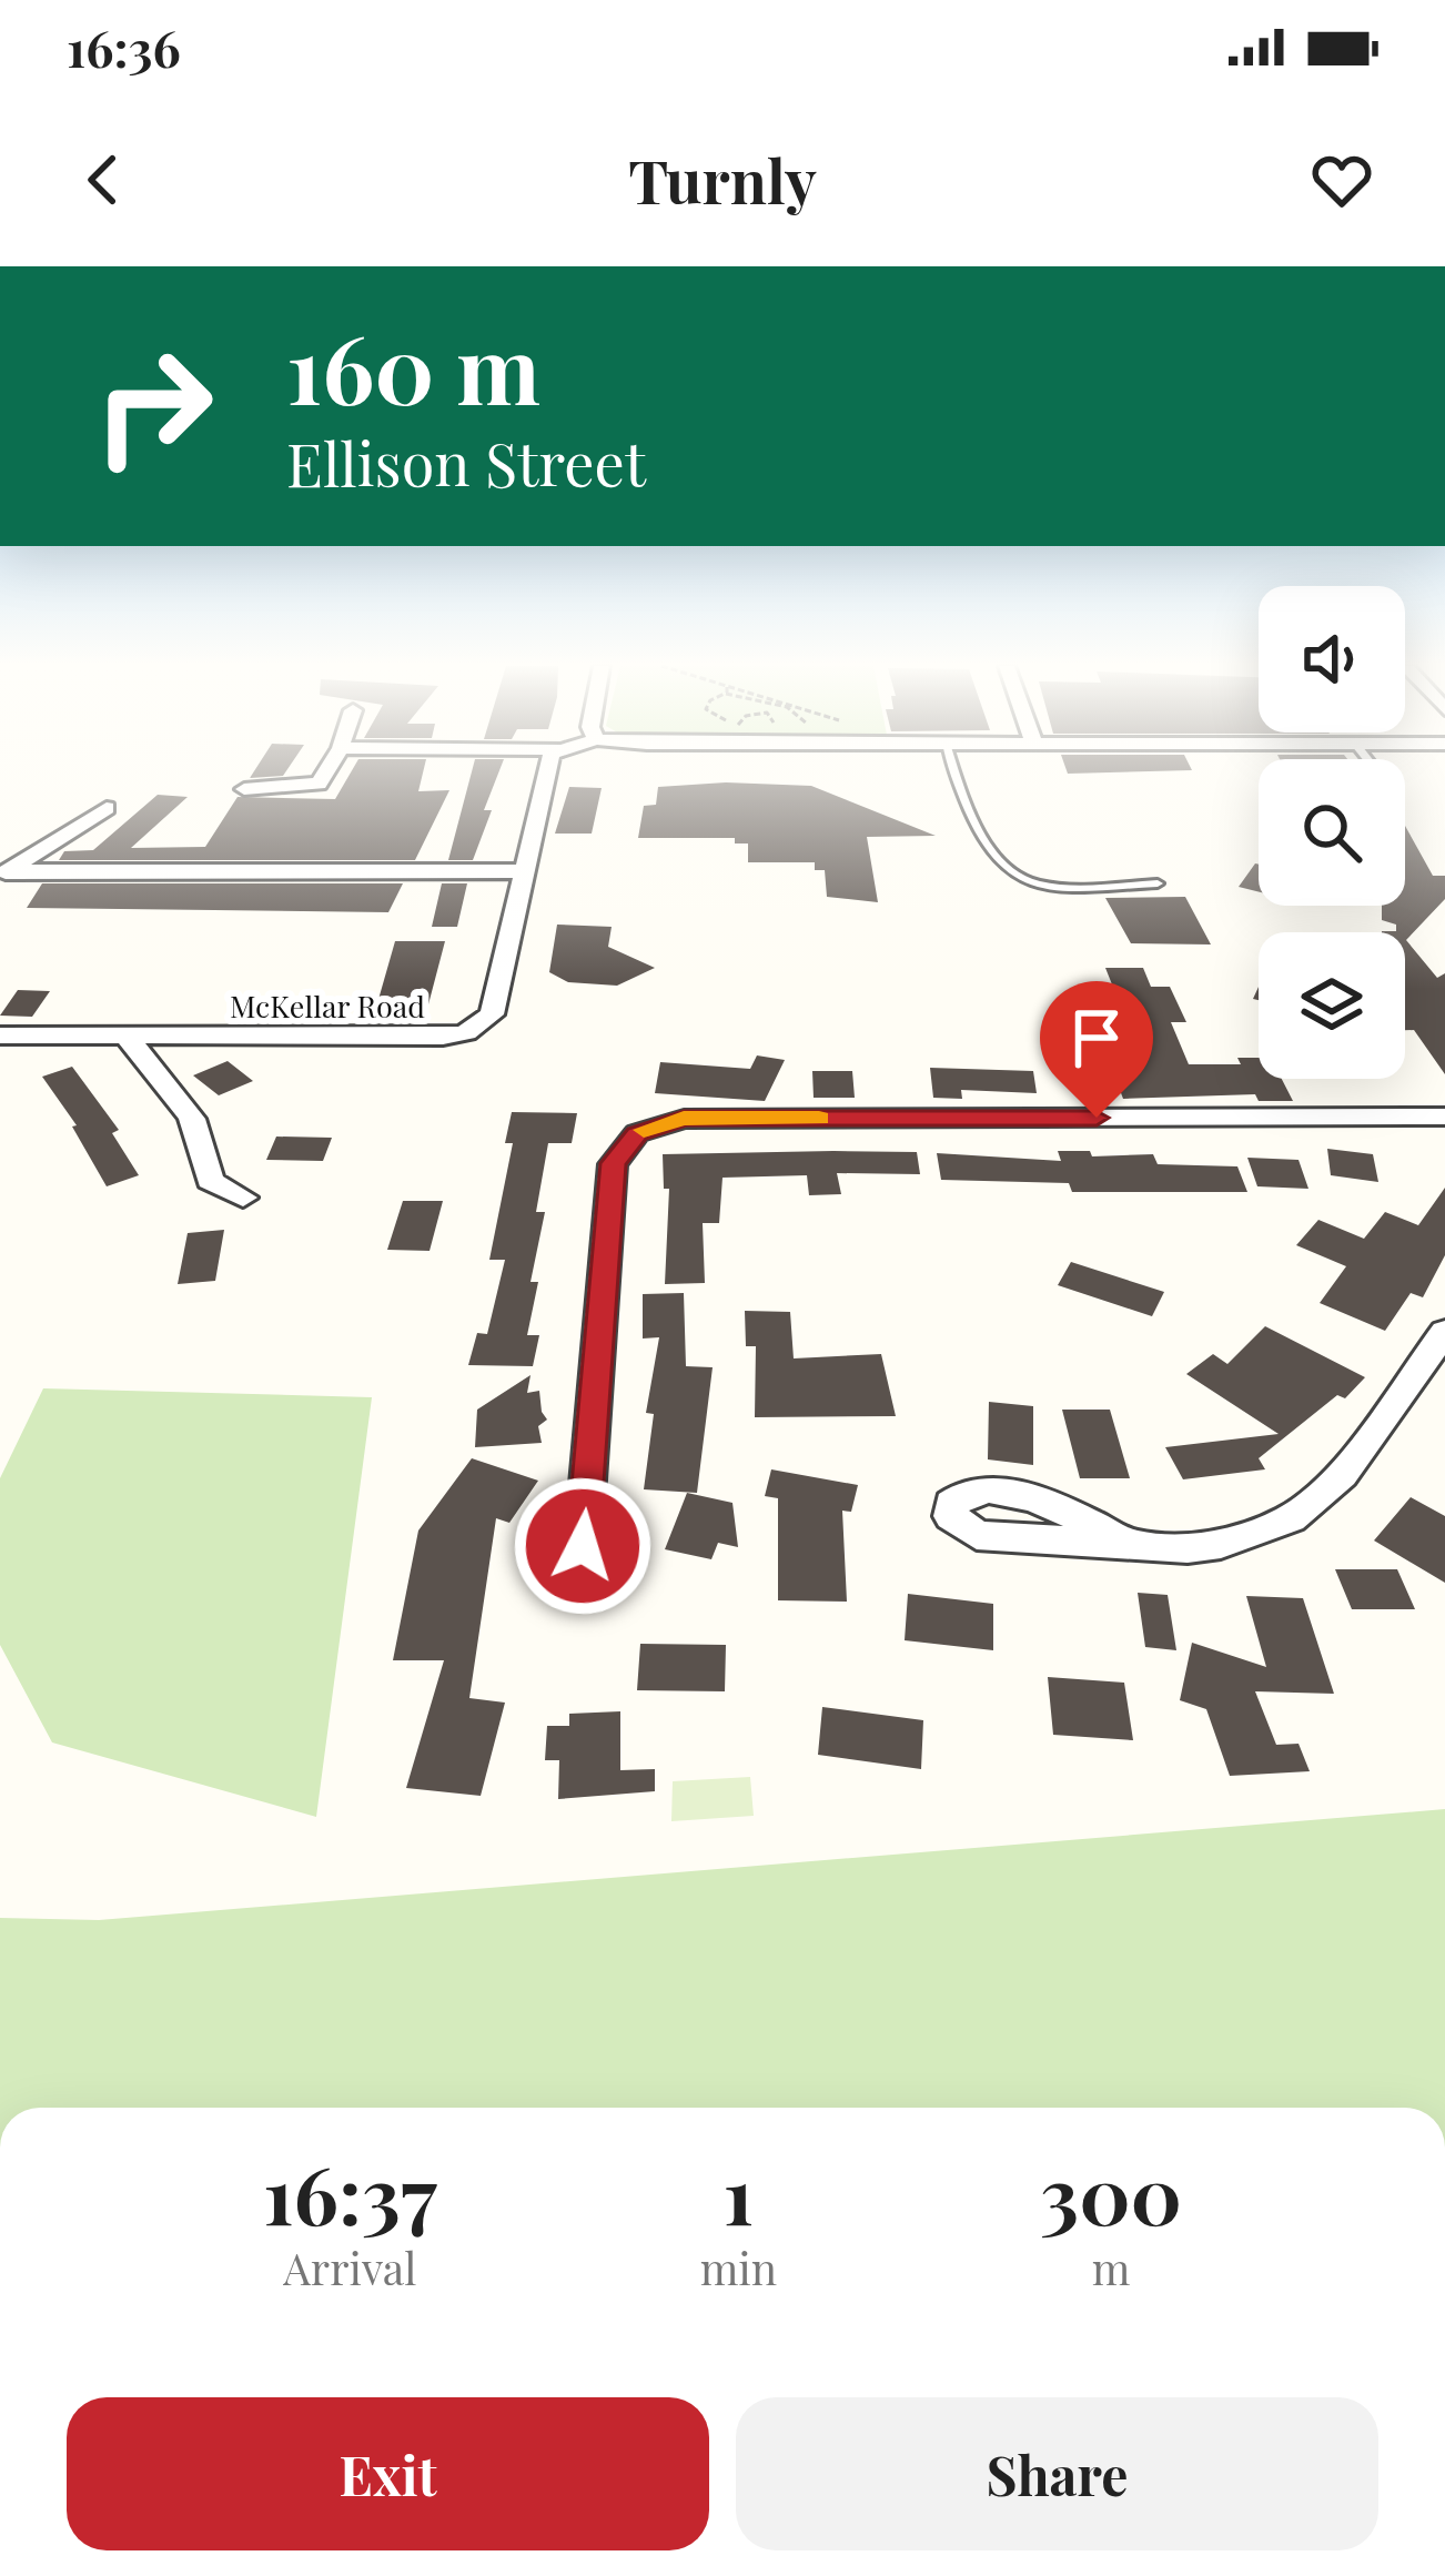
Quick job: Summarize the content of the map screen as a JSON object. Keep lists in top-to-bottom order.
{
  "streets": {
    "street": ["McKellar Road"]
  },
  "page": {
    "status": "16:36",
    "header": "Turnly",
    "turn": ["160 m", "Ellison Street"],
    "eta": [
      "16:37",
      "Arrival",
      "1",
      "min",
      "300",
      "m"
    ],
    "buttons": ["Exit", "Share"]
  }
}
